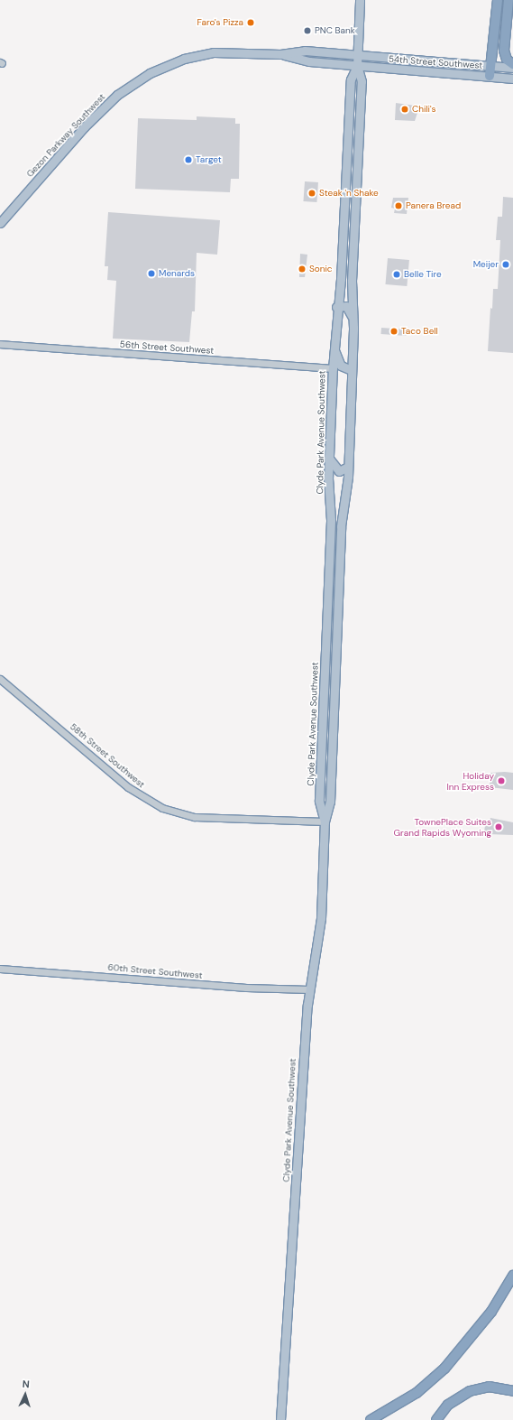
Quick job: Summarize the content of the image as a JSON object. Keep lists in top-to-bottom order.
{
  "streets": {
    "main road": ["54th Street Southwest", "Gezon Parkway Southwest", "Clyde Park Avenue Southwest"],
    "street": ["56th Street Southwest", "58th Street Southwest", "60th Street Southwest"]
  },
  "crossings": [
    ["54th Street Southwest", "Gezon Parkway Southwest"],
    ["54th Street Southwest", "Clyde Park Avenue Southwest"],
    ["Gezon Parkway Southwest", "Clyde Park Avenue Southwest"],
    ["56th Street Southwest", "Clyde Park Avenue Southwest"],
    ["Clyde Park Avenue Southwest", "58th Street Southwest"],
    ["Clyde Park Avenue Southwest", "60th Street Southwest"]
  ],
  "places": [
    "Faro's Pizza",
    "PNC Bank",
    "Chili's",
    "Target",
    "Steak 'n Shake",
    "Panera Bread",
    "Meijer",
    "Sonic",
    "Menards",
    "Belle Tire",
    "Taco Bell",
    "Holiday Inn Express",
    "TownePlace Suites Grand Rapids Wyoming"
  ],
  "north": "top"
}
